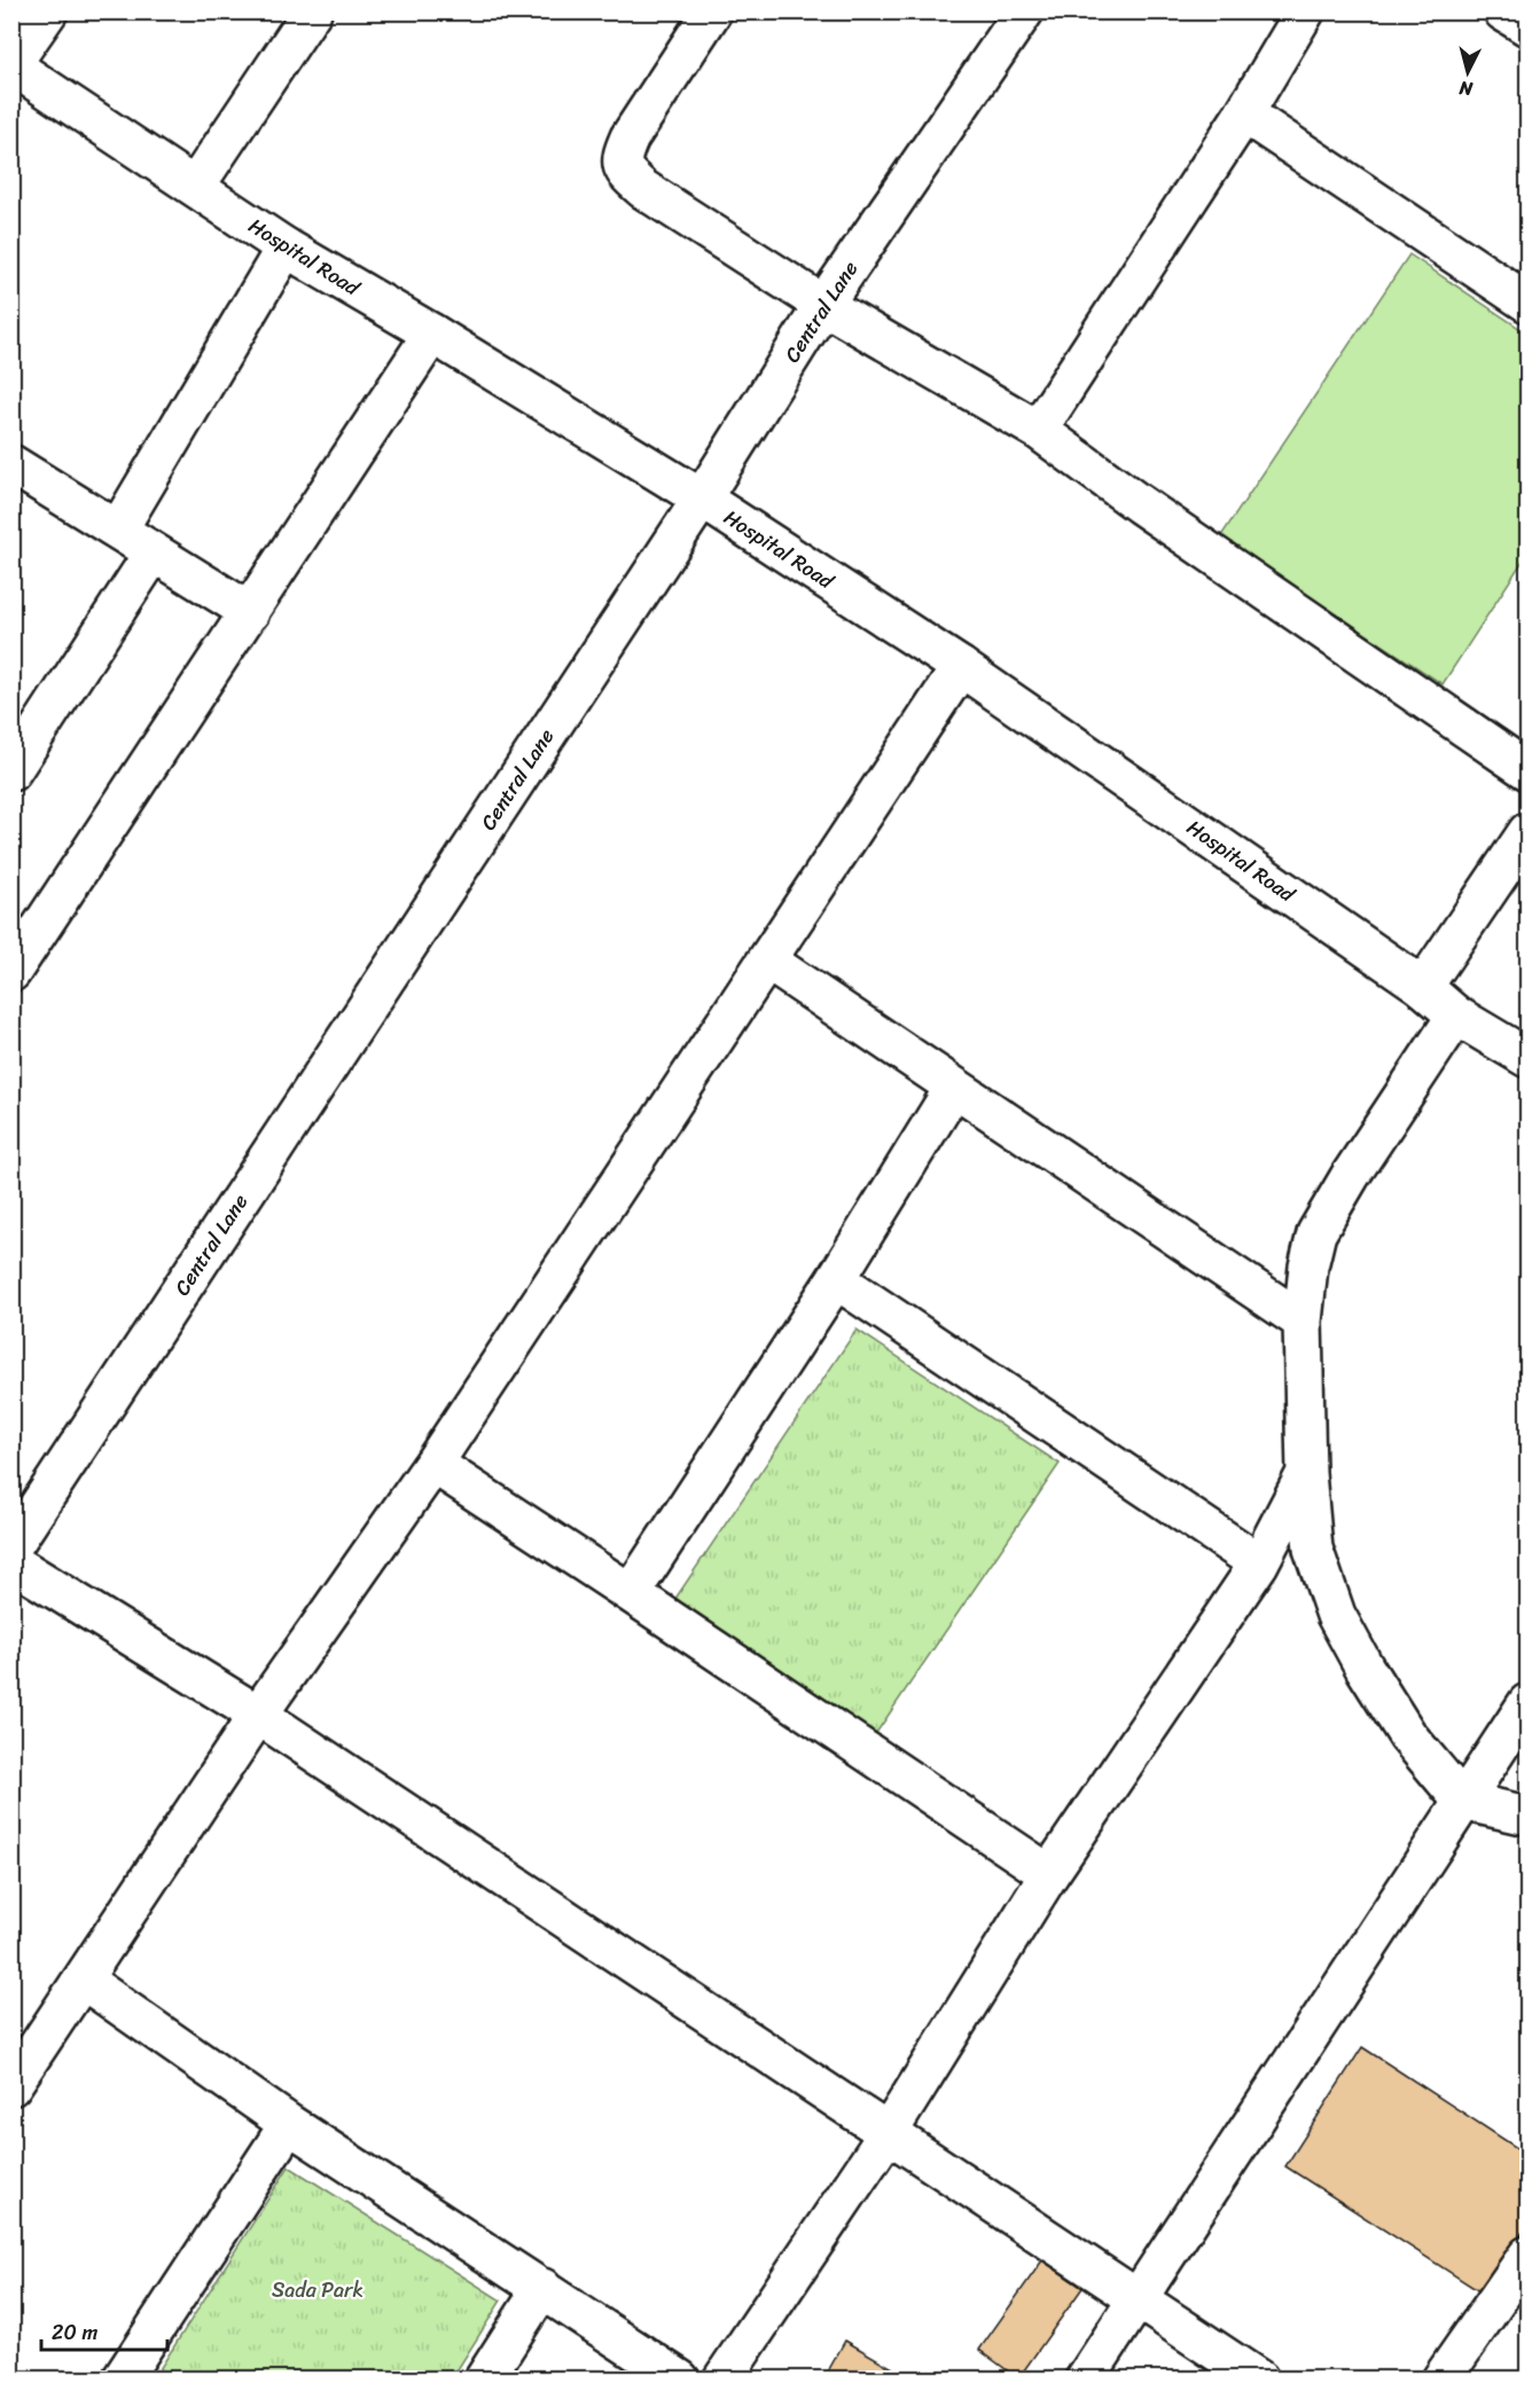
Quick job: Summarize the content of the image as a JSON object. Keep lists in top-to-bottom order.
{
  "streets": {
    "street": ["Hospital Road", "Central Lane"]
  },
  "crossings": [
    ["Hospital Road", "Central Lane"]
  ],
  "parks": ["Sada Park"],
  "scale_bar": "20 m",
  "north": "bottom"
}
